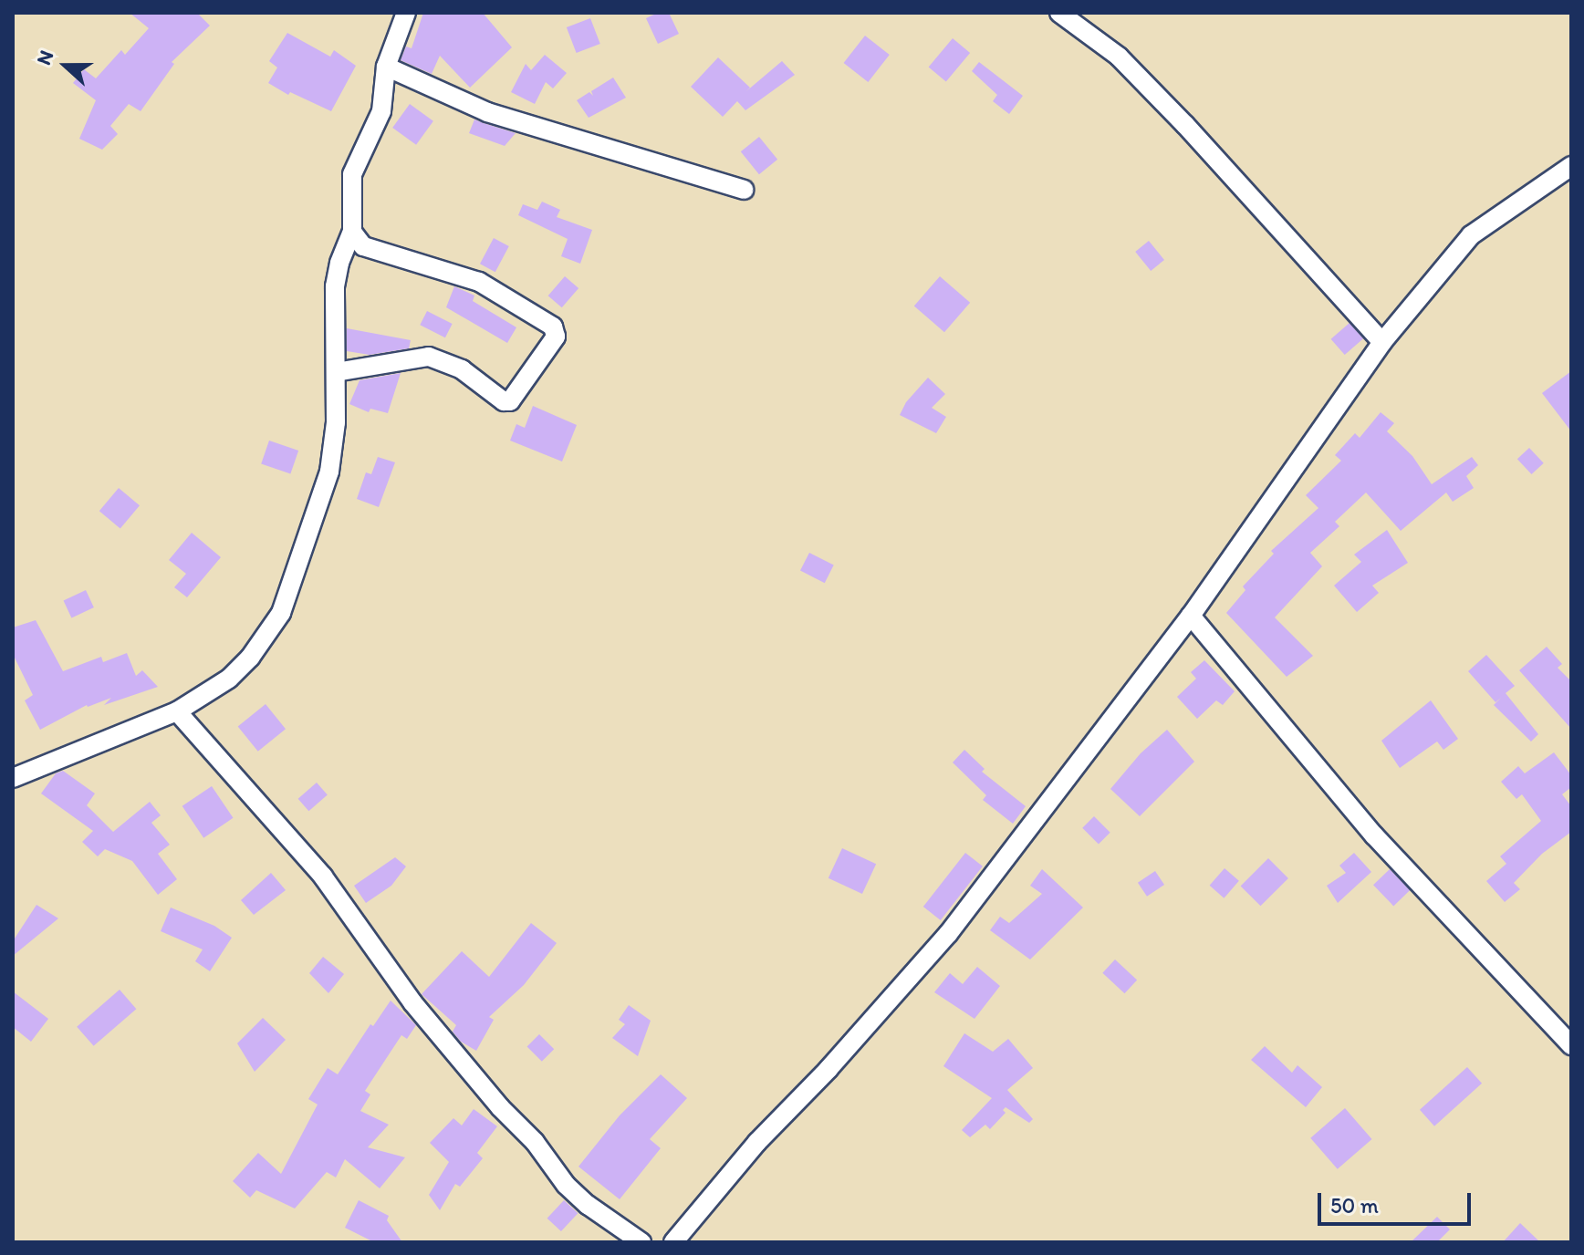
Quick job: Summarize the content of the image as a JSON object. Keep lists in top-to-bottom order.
{
  "scale_bar": "50 m",
  "north": "left"
}
